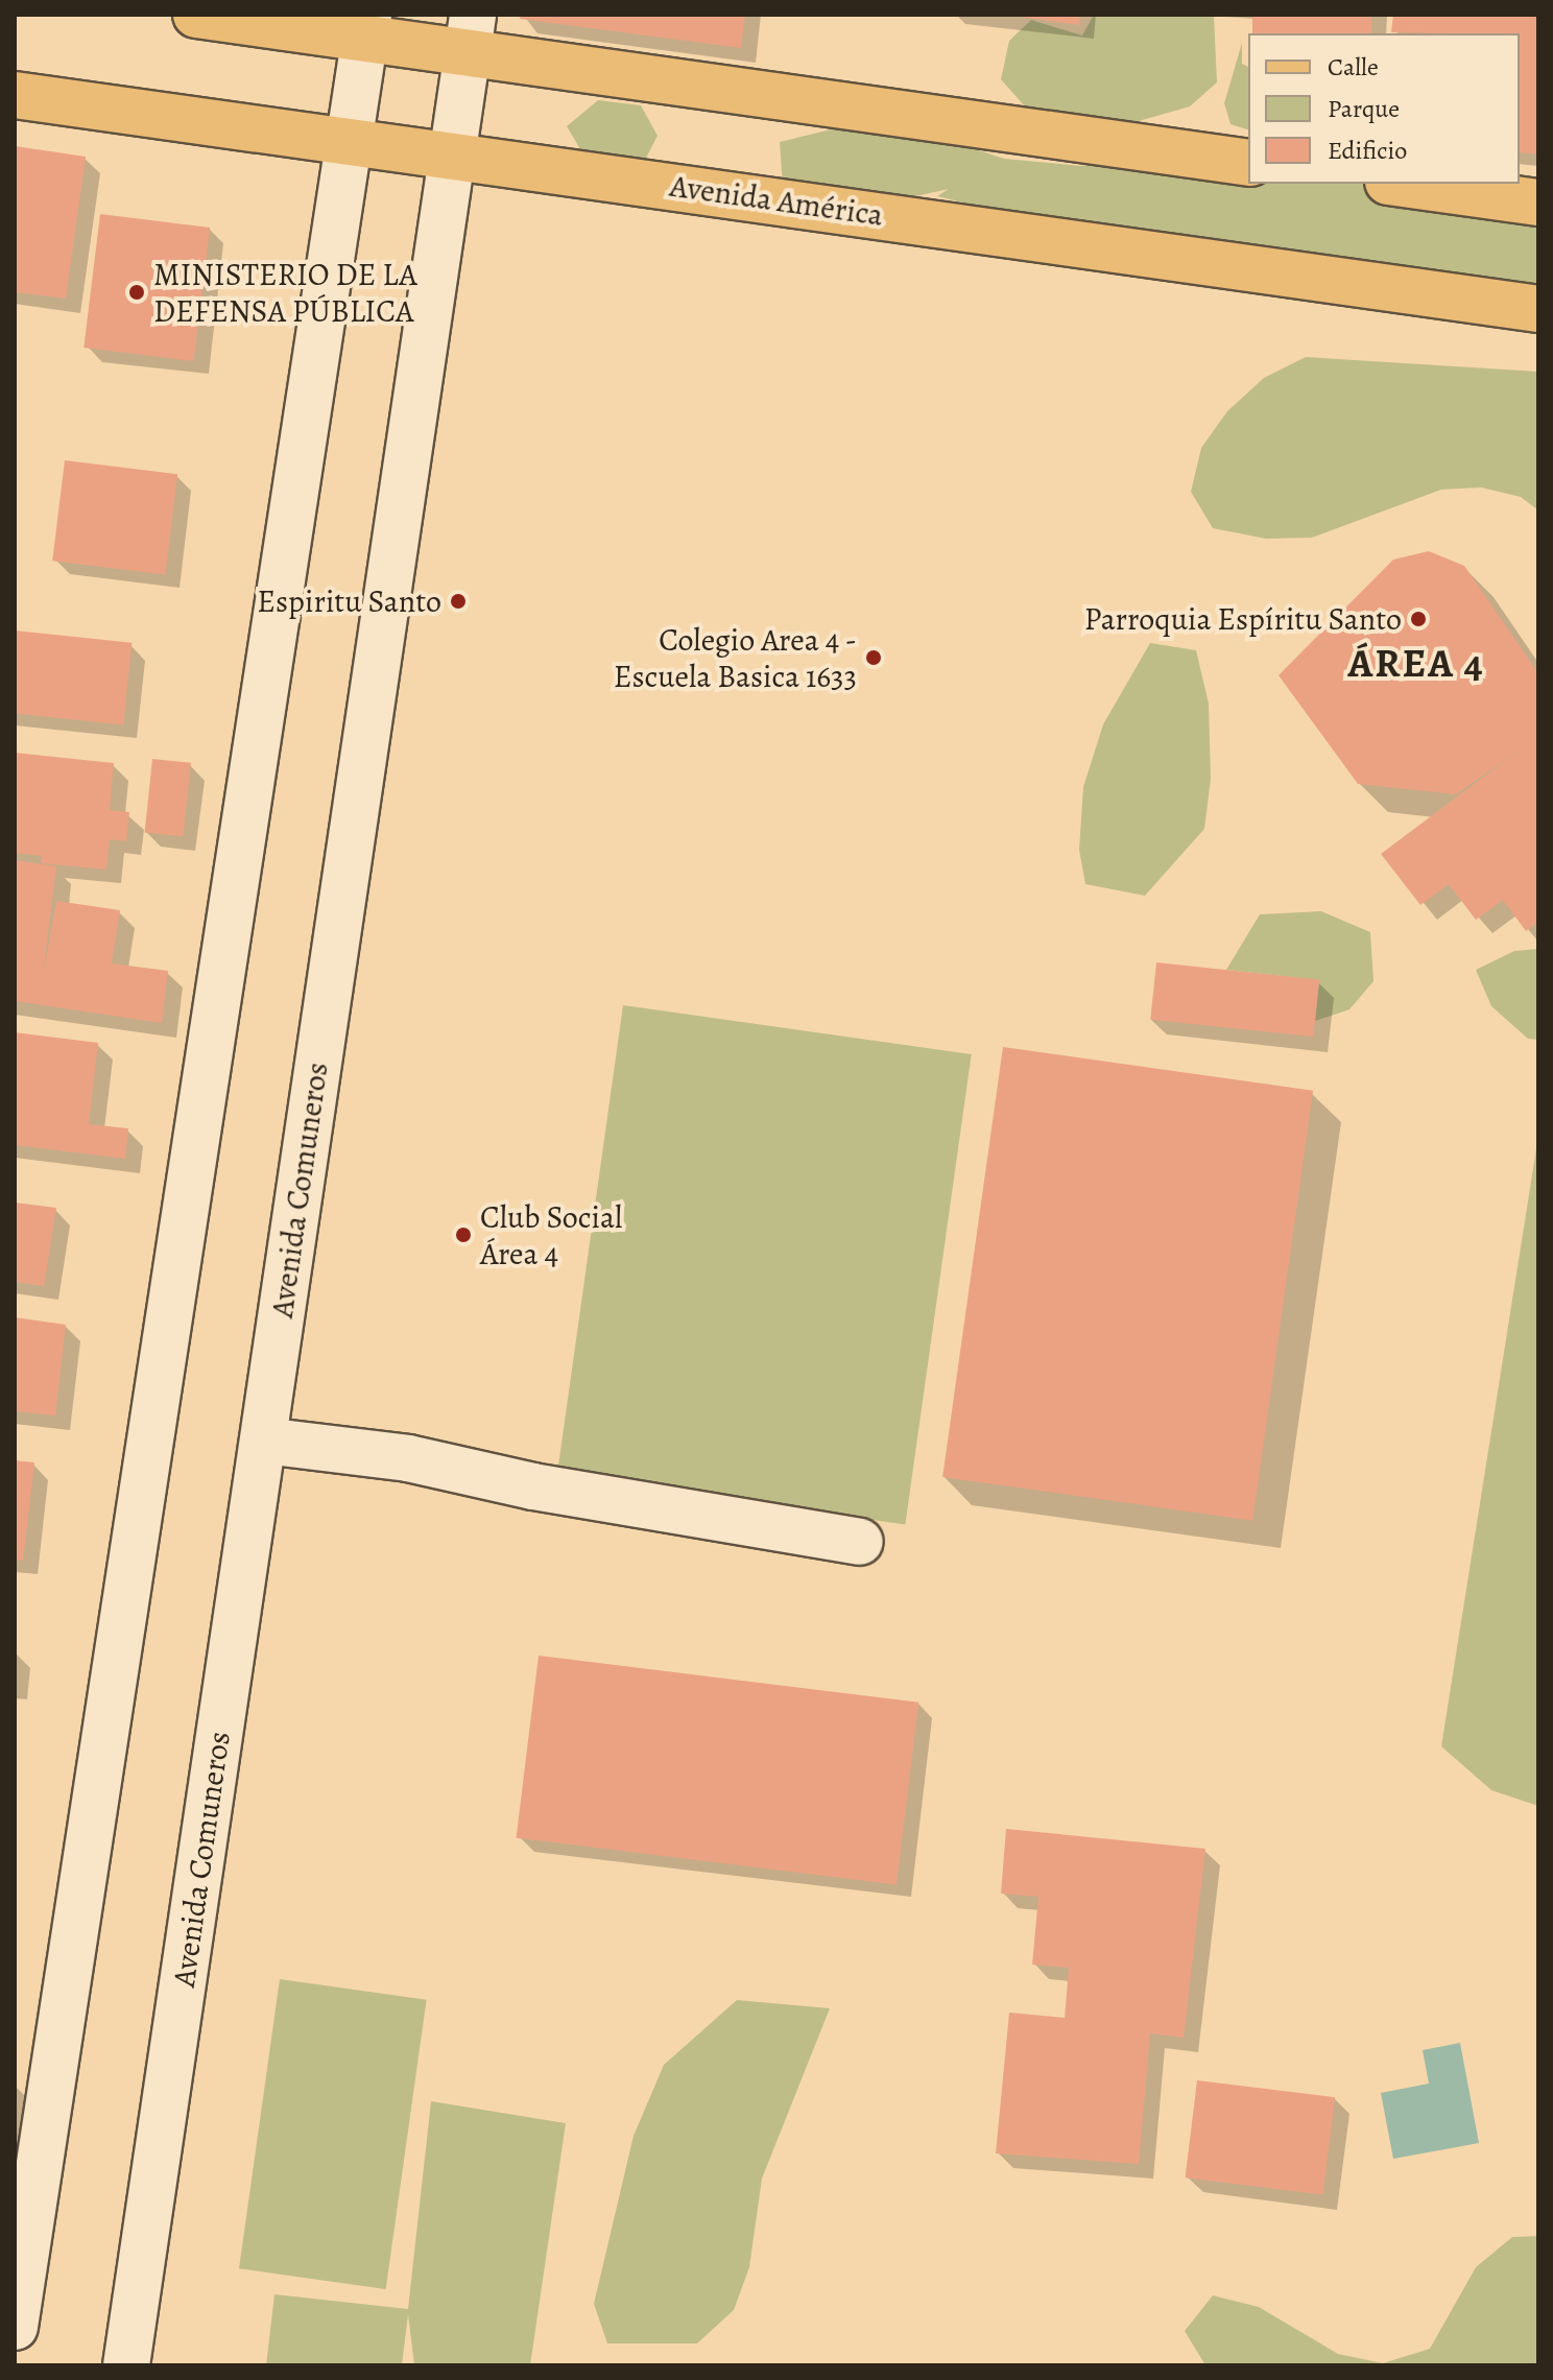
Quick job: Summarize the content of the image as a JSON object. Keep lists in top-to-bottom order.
{
  "streets": {
    "main road": ["Avenida América"],
    "street": ["Avenida Comuneros"]
  },
  "crossings": [
    ["Avenida América", "Avenida Comuneros"]
  ],
  "districts": ["ÁREA 4"],
  "places": [
    "MINISTERIO DE LA DEFENSA PÚBLICA",
    "Espiritu Santo",
    "Parroquia Espíritu Santo",
    "Colegio Area 4 - Escuela Basica 1633",
    "Club Social Área 4"
  ],
  "legend": ["Calle", "Parque", "Edificio"]
}
